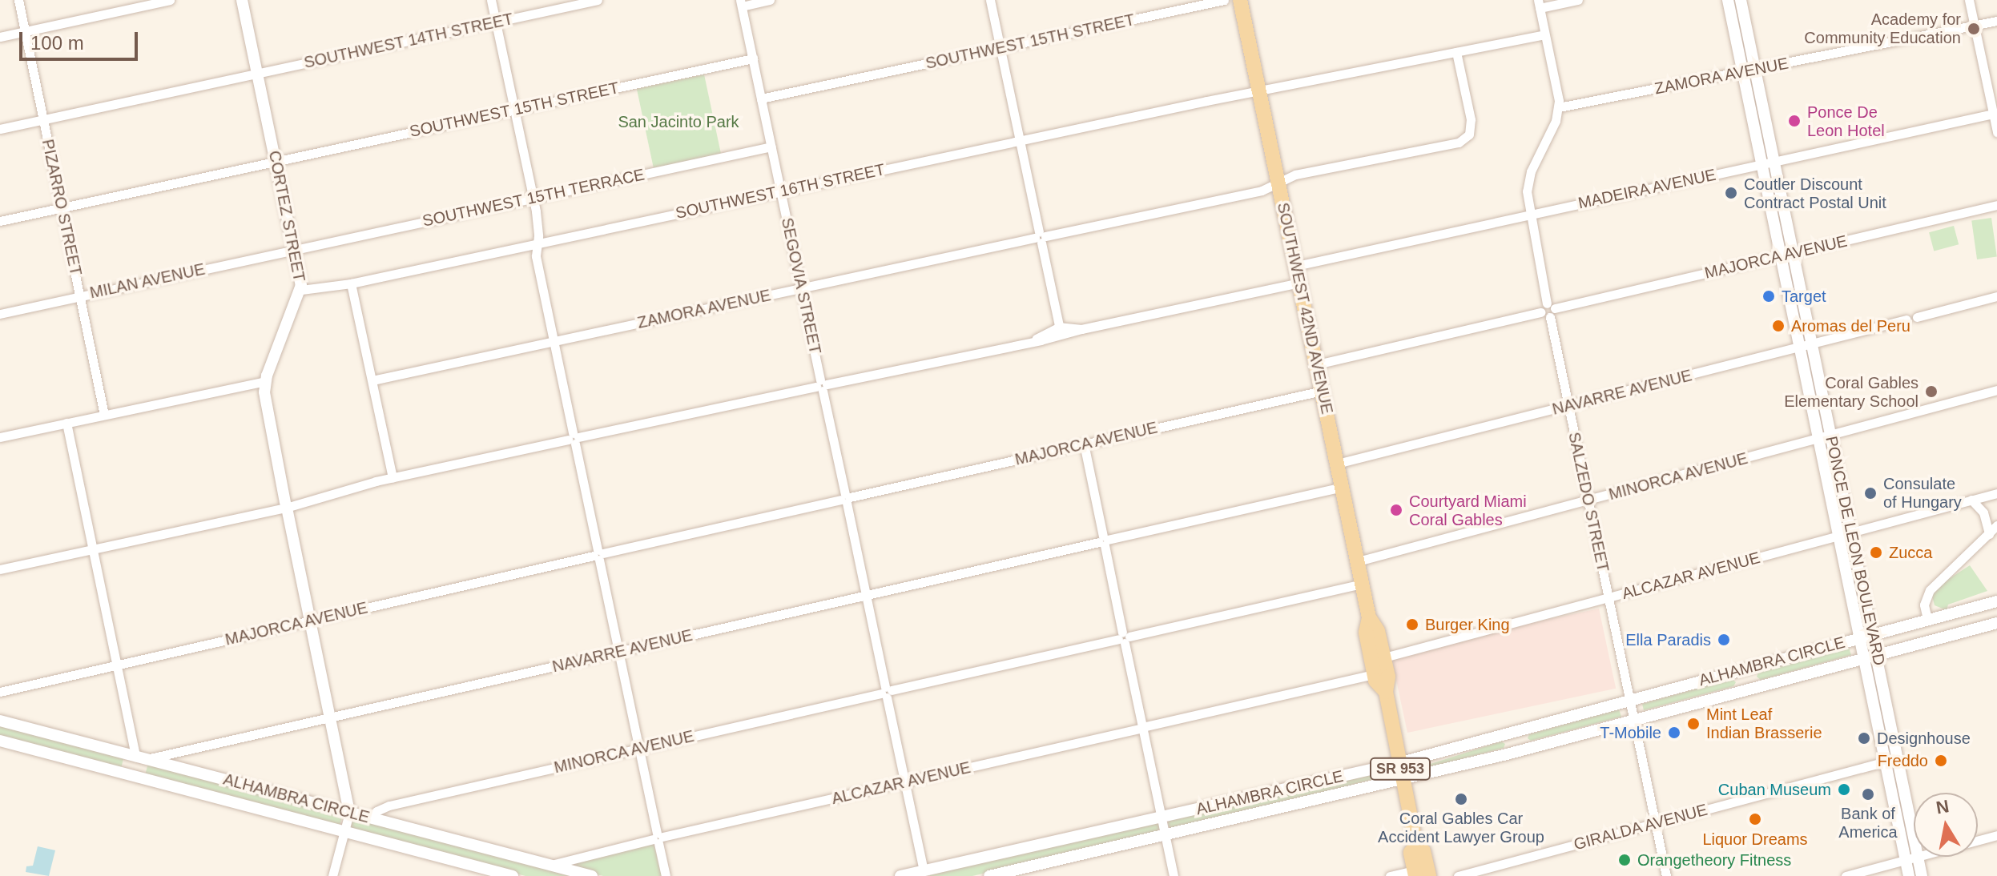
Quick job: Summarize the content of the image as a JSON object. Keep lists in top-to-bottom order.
{
  "streets": {
    "main road": ["SOUTHWEST 42ND AVENUE", "SR 953"],
    "street": [
      "SOUTHWEST 14TH STREET",
      "SOUTHWEST 15TH STREET",
      "ZAMORA AVENUE",
      "MADEIRA AVENUE",
      "SOUTHWEST 16TH STREET",
      "SOUTHWEST 15TH TERRACE",
      "PIZARRO STREET",
      "CORTEZ STREET",
      "MAJORCA AVENUE",
      "MILAN AVENUE",
      "SEGOVIA STREET",
      "NAVARRE AVENUE",
      "MINORCA AVENUE",
      "SALZEDO STREET",
      "PONCE DE LEON BOULEVARD",
      "ALCAZAR AVENUE",
      "ALHAMBRA CIRCLE",
      "GIRALDA AVENUE"
    ]
  },
  "crossings": [
    ["SOUTHWEST 14TH STREET", "PIZARRO STREET"],
    ["SOUTHWEST 14TH STREET", "CORTEZ STREET"],
    ["SOUTHWEST 15TH STREET", "PIZARRO STREET"],
    ["SOUTHWEST 15TH STREET", "CORTEZ STREET"],
    ["SOUTHWEST 15TH STREET", "SEGOVIA STREET"],
    ["ZAMORA AVENUE", "SOUTHWEST 16TH STREET"],
    ["ZAMORA AVENUE", "SEGOVIA STREET"],
    ["ZAMORA AVENUE", "SOUTHWEST 42ND AVENUE"],
    ["ZAMORA AVENUE", "SALZEDO STREET"],
    ["ZAMORA AVENUE", "PONCE DE LEON BOULEVARD"],
    ["MADEIRA AVENUE", "SOUTHWEST 42ND AVENUE"],
    ["MADEIRA AVENUE", "SALZEDO STREET"],
    ["MADEIRA AVENUE", "PONCE DE LEON BOULEVARD"],
    ["SOUTHWEST 16TH STREET", "CORTEZ STREET"],
    ["SOUTHWEST 16TH STREET", "SEGOVIA STREET"],
    ["SOUTHWEST 16TH STREET", "SOUTHWEST 42ND AVENUE"],
    ["SOUTHWEST 15TH TERRACE", "CORTEZ STREET"],
    ["SOUTHWEST 15TH TERRACE", "MILAN AVENUE"],
    ["SOUTHWEST 15TH TERRACE", "SEGOVIA STREET"],
    ["PIZARRO STREET", "MILAN AVENUE"],
    ["CORTEZ STREET", "MAJORCA AVENUE"],
    ["CORTEZ STREET", "MILAN AVENUE"],
    ["CORTEZ STREET", "NAVARRE AVENUE"],
    ["CORTEZ STREET", "ALHAMBRA CIRCLE"],
    ["MAJORCA AVENUE", "SEGOVIA STREET"],
    ["MAJORCA AVENUE", "SOUTHWEST 42ND AVENUE"],
    ["MAJORCA AVENUE", "SALZEDO STREET"],
    ["MAJORCA AVENUE", "PONCE DE LEON BOULEVARD"],
    ["SEGOVIA STREET", "NAVARRE AVENUE"],
    ["SEGOVIA STREET", "MINORCA AVENUE"],
    ["SEGOVIA STREET", "ALCAZAR AVENUE"],
    ["SEGOVIA STREET", "ALHAMBRA CIRCLE"],
    ["SOUTHWEST 42ND AVENUE", "NAVARRE AVENUE"],
    ["SOUTHWEST 42ND AVENUE", "MINORCA AVENUE"],
    ["SOUTHWEST 42ND AVENUE", "ALCAZAR AVENUE"],
    ["SOUTHWEST 42ND AVENUE", "ALHAMBRA CIRCLE"],
    ["NAVARRE AVENUE", "SALZEDO STREET"],
    ["NAVARRE AVENUE", "PONCE DE LEON BOULEVARD"],
    ["NAVARRE AVENUE", "ALHAMBRA CIRCLE"],
    ["MINORCA AVENUE", "SALZEDO STREET"],
    ["MINORCA AVENUE", "PONCE DE LEON BOULEVARD"],
    ["MINORCA AVENUE", "ALHAMBRA CIRCLE"],
    ["SALZEDO STREET", "ALCAZAR AVENUE"],
    ["SALZEDO STREET", "ALHAMBRA CIRCLE"],
    ["SALZEDO STREET", "GIRALDA AVENUE"],
    ["PONCE DE LEON BOULEVARD", "ALCAZAR AVENUE"],
    ["PONCE DE LEON BOULEVARD", "ALHAMBRA CIRCLE"],
    ["PONCE DE LEON BOULEVARD", "GIRALDA AVENUE"],
    ["ALCAZAR AVENUE", "ALHAMBRA CIRCLE"]
  ],
  "parks": ["San Jacinto Park"],
  "places": [
    "Academy for Community Education",
    "Ponce De Leon Hotel",
    "Coutler Discount Contract Postal Unit",
    "Target",
    "Aromas del Peru",
    "Coral Gables Elementary School",
    "Consulate of Hungary",
    "Courtyard Miami Coral Gables",
    "Zucca",
    "Burger King",
    "Ella Paradis",
    "Mint Leaf Indian Brasserie",
    "T-Mobile",
    "Designhouse",
    "Freddo",
    "Cuban Museum",
    "Bank of America",
    "Coral Gables Car Accident Lawyer Group",
    "Liquor Dreams",
    "Orangetheory Fitness"
  ],
  "scale_bar": "100 m",
  "north": "top"
}
